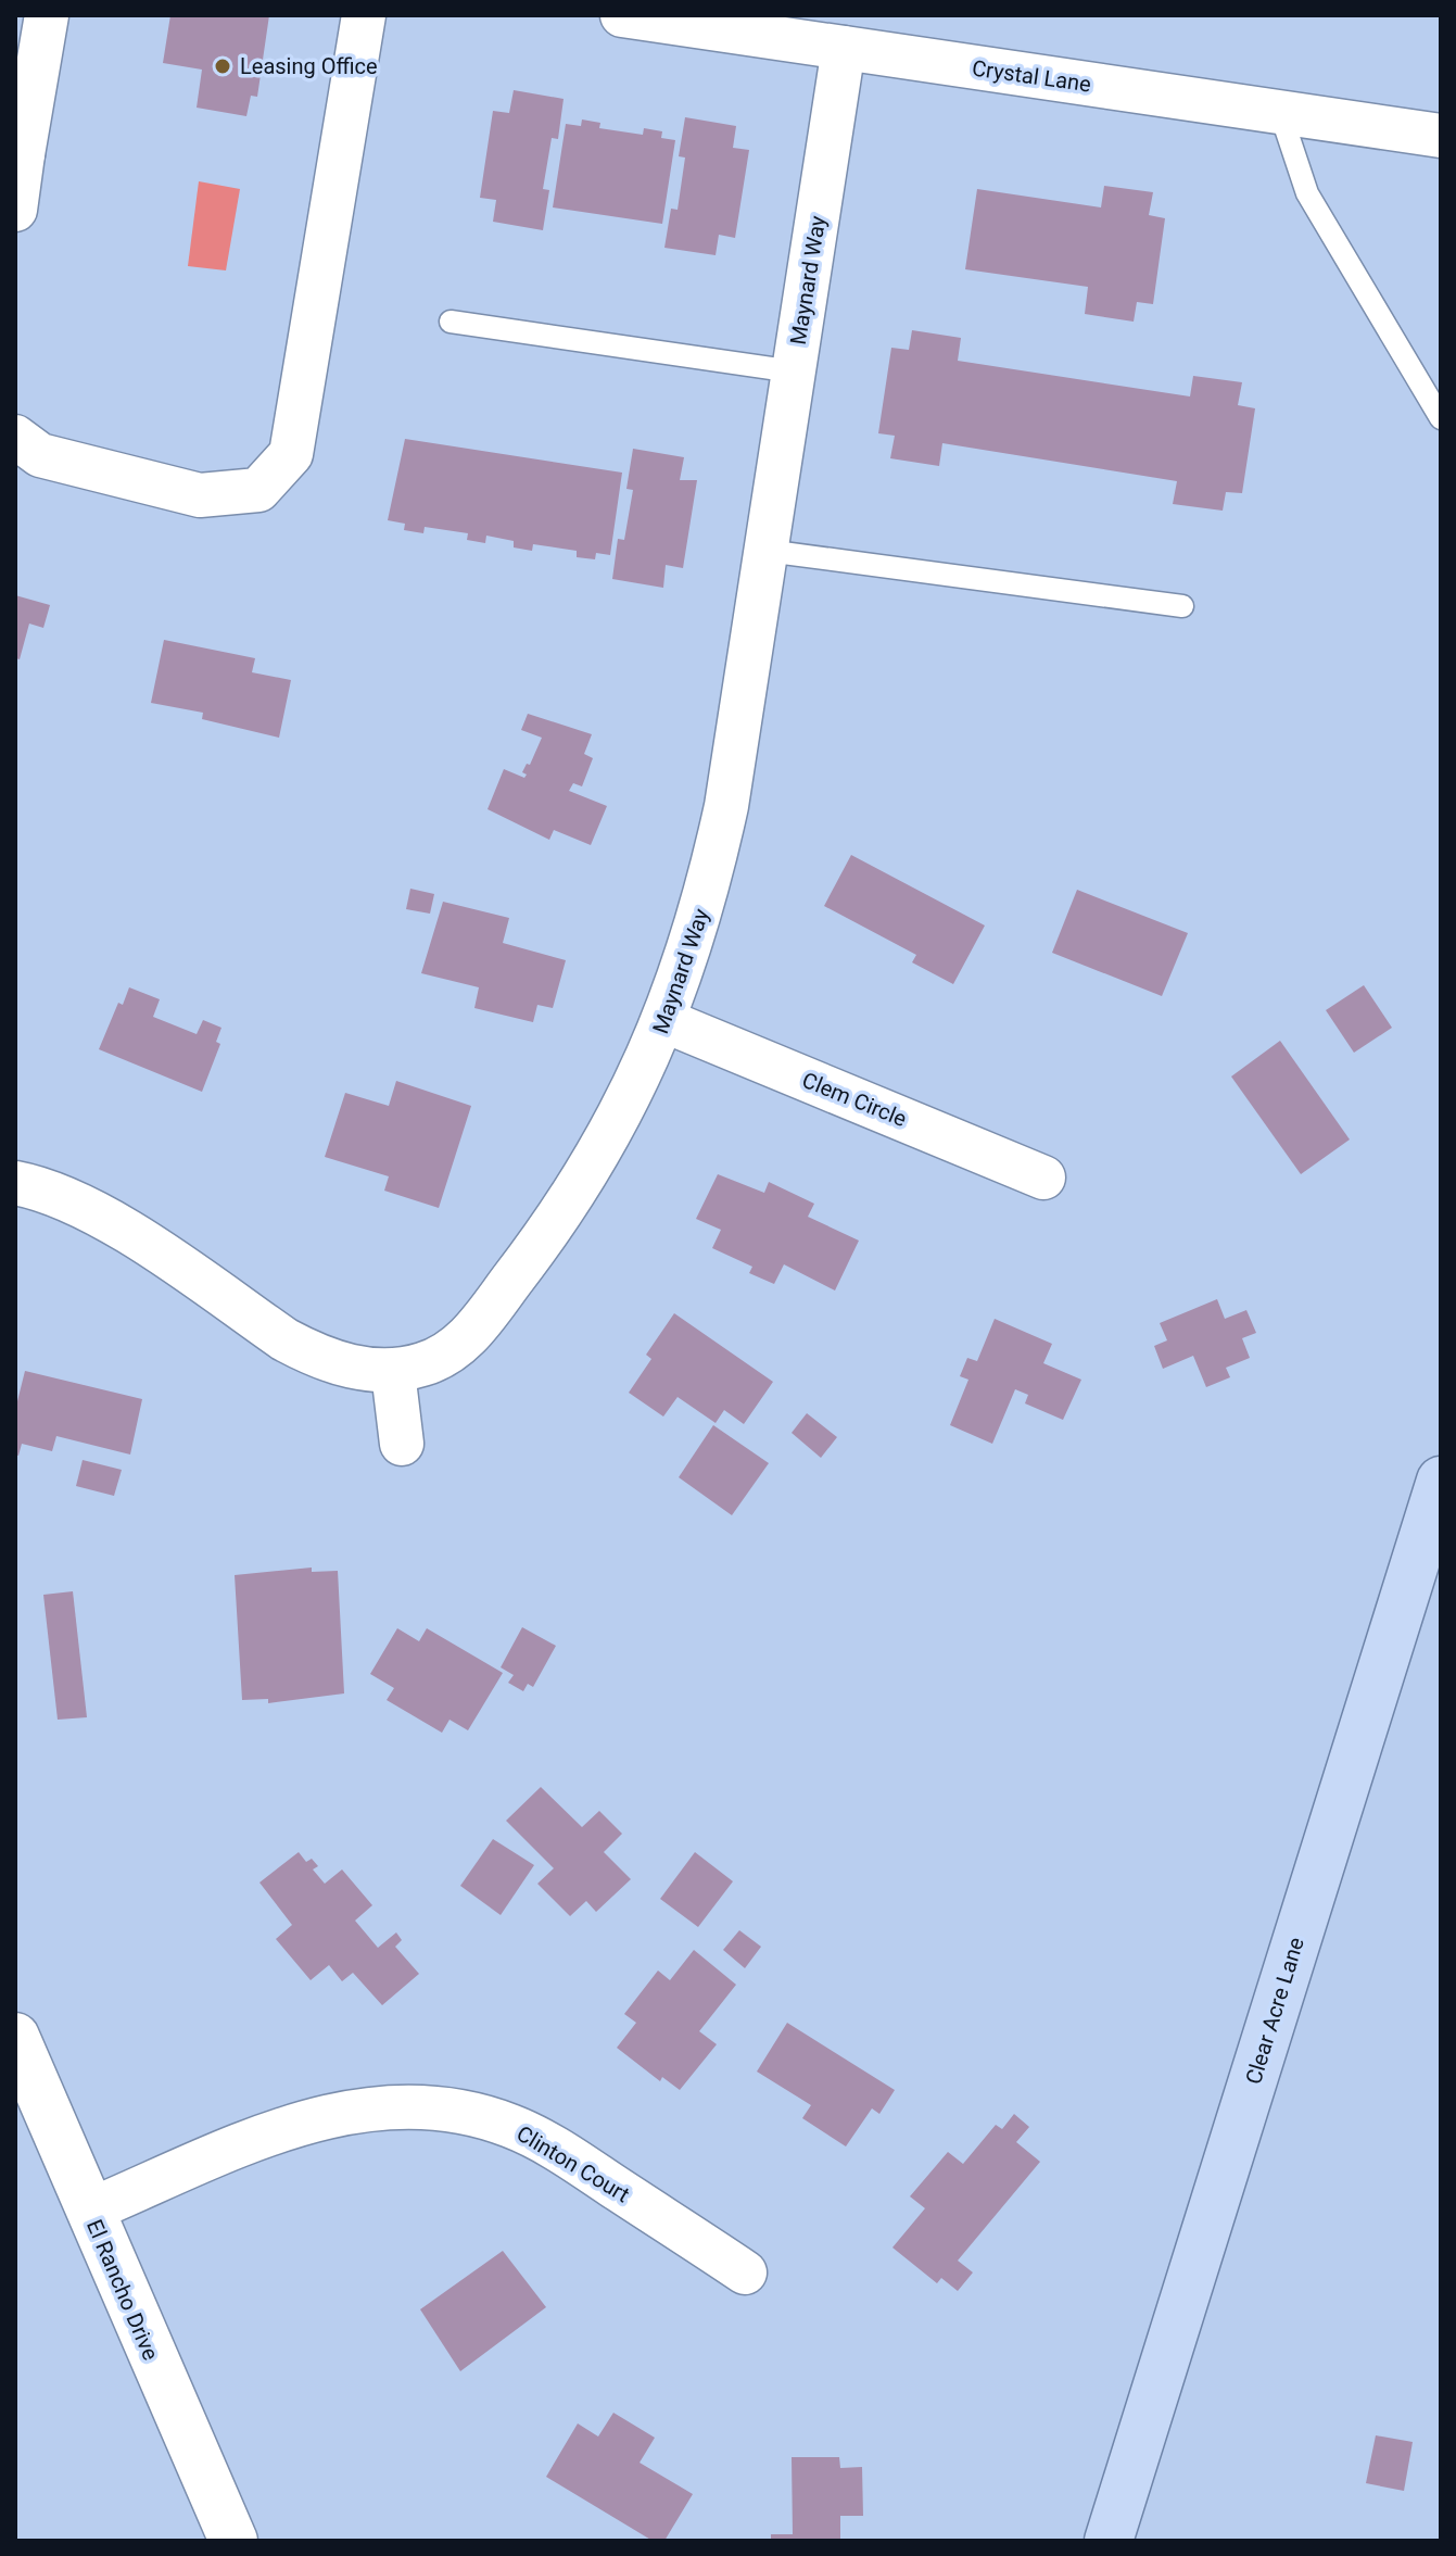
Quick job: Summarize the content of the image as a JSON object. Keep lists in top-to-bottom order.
{
  "streets": {
    "main road": ["Clear Acre Lane", "El Rancho Drive"],
    "street": [
      "Crystal Lane",
      "Maynard Way",
      "Clem Circle",
      "Clinton Court"
    ]
  },
  "crossings": [
    ["Crystal Lane", "Maynard Way"],
    ["Maynard Way", "Clem Circle"],
    ["Clinton Court", "El Rancho Drive"]
  ],
  "places": ["Leasing Office"]
}
